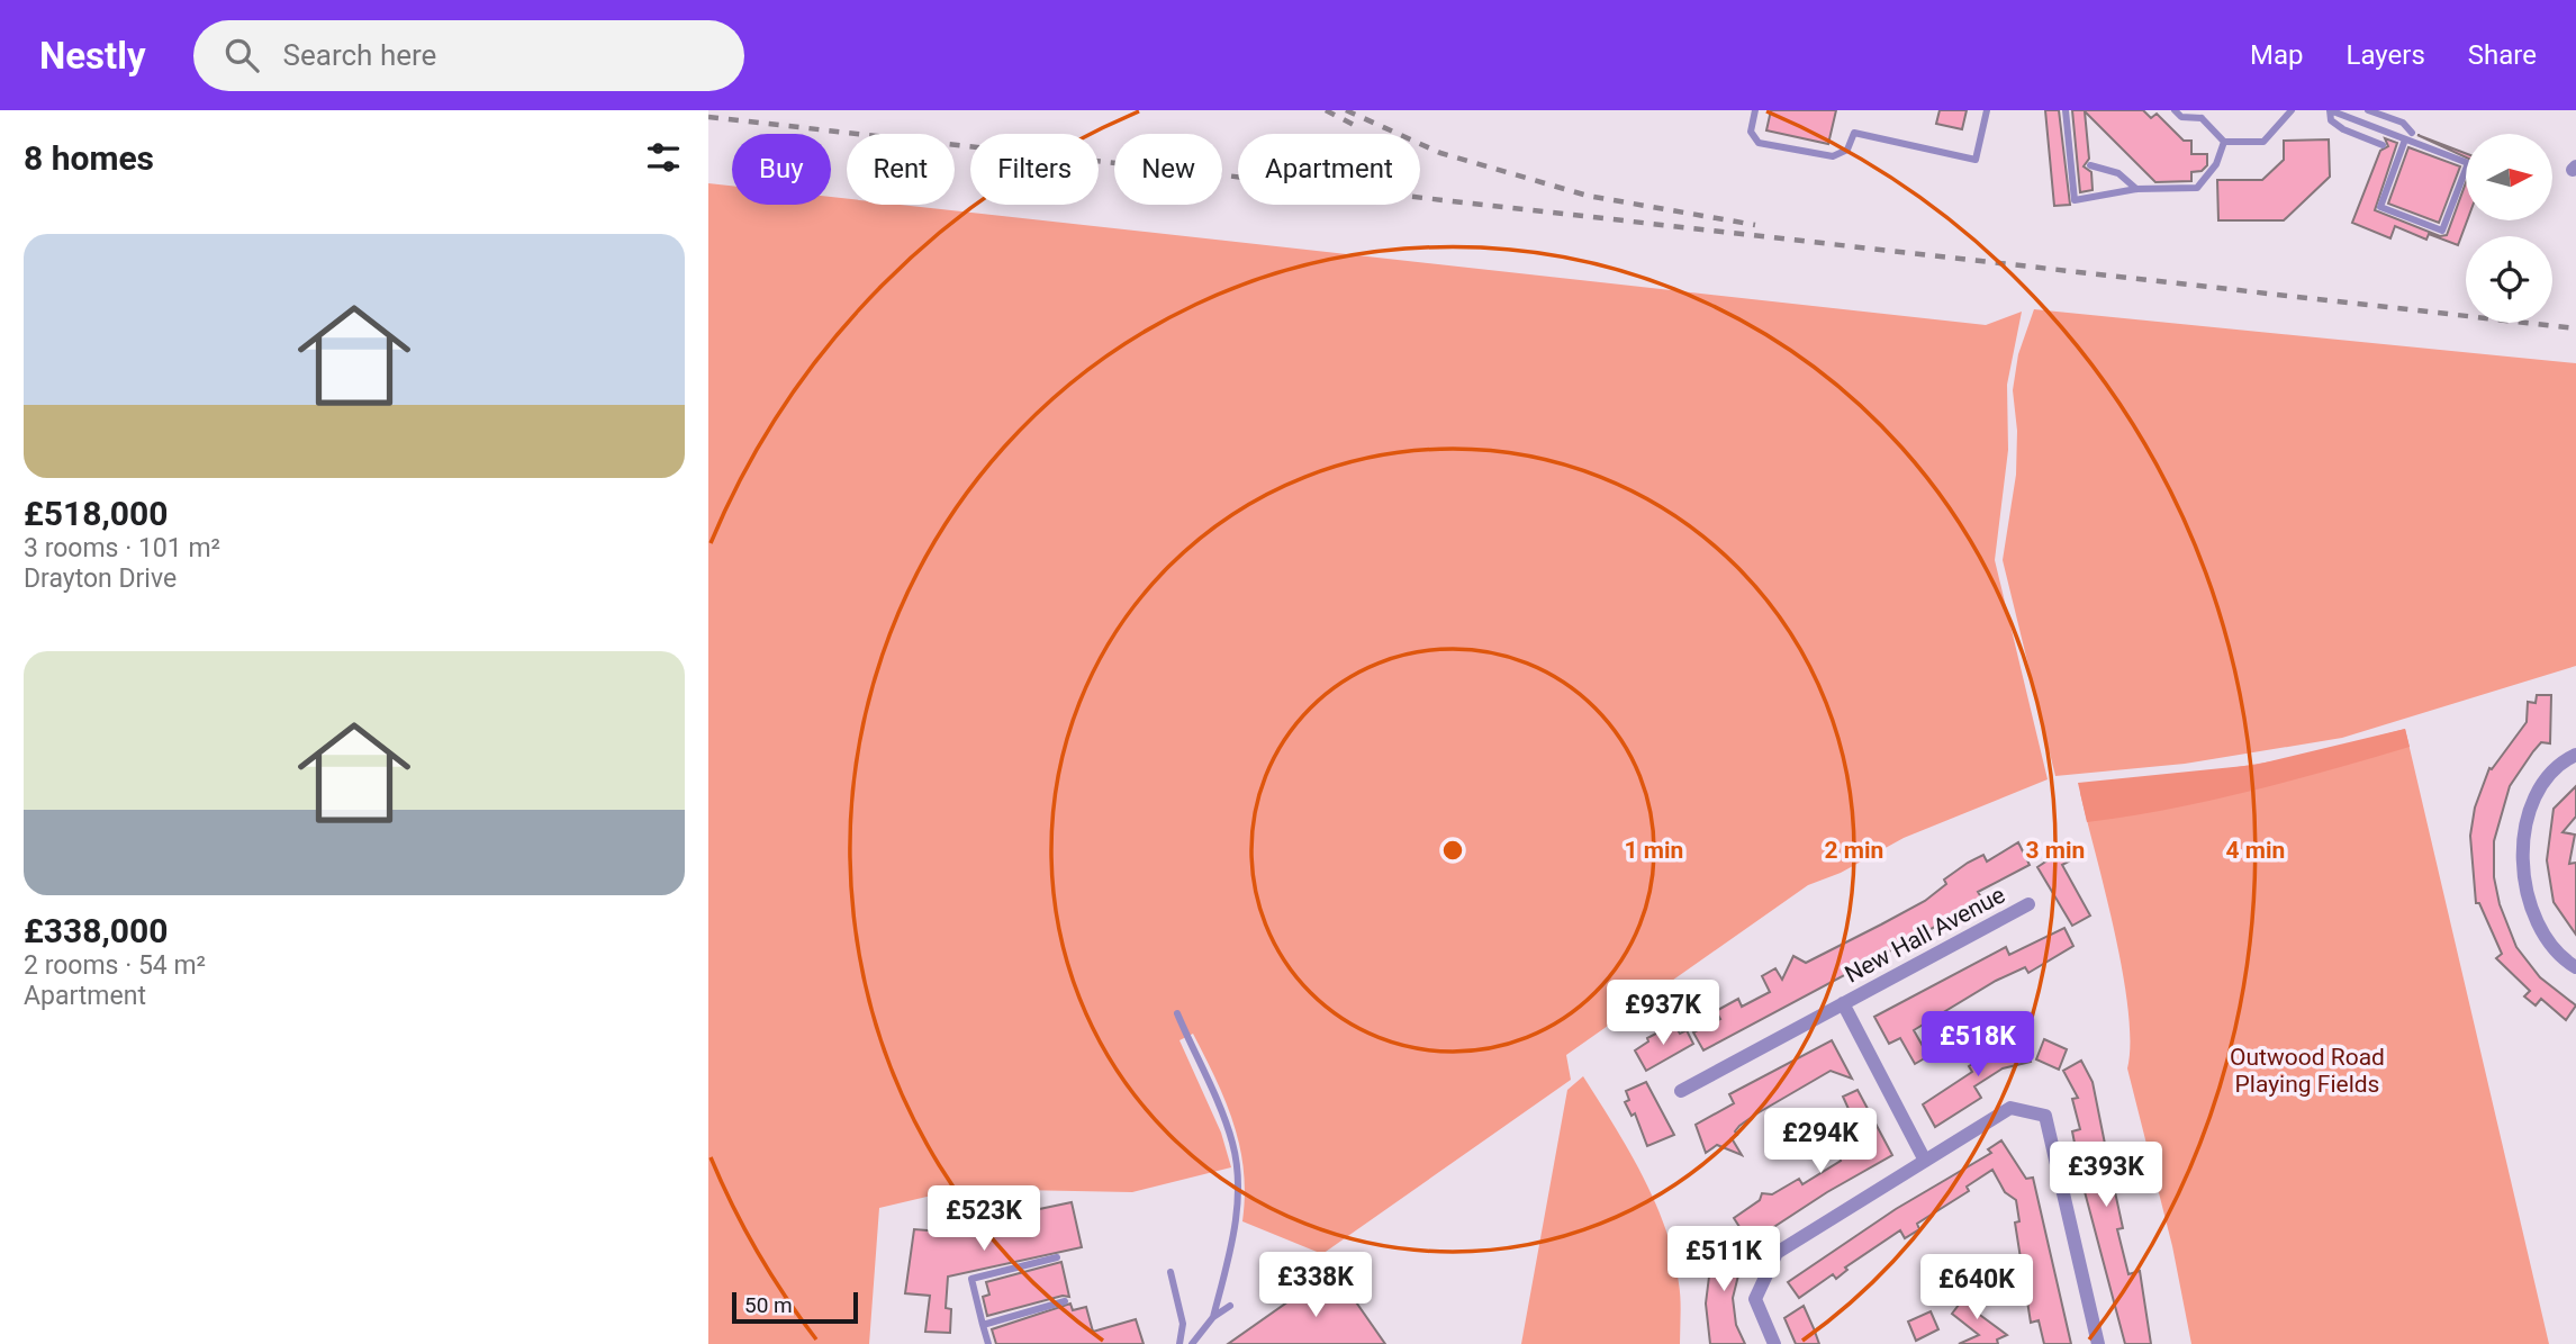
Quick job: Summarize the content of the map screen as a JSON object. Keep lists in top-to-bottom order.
{
  "streets": {
    "street": ["New Hall Avenue"]
  },
  "parks": ["Outwood Road Playing Fields"],
  "scale_bar": "50 m",
  "north": "right",
  "page": {
    "header": "Nestly",
    "search": "Search here",
    "nav": ["Map", "Layers", "Share"],
    "heading": "8 homes",
    "chip": [
      "Buy",
      "Rent",
      "Filters",
      "New",
      "Apartment"
    ],
    "list": [
      {
        "name": "£518,000",
        "note": "3 rooms · 101 m² · Drayton Drive"
      },
      {
        "name": "£338,000",
        "note": "2 rooms · 54 m² · Apartment"
      }
    ],
    "price": [
      "£937K",
      "£518K",
      "£294K",
      "£393K",
      "£523K",
      "£511K",
      "£338K",
      "£640K"
    ],
    "scale": "50 m"
  },
  "rings": [
    "1 min",
    "2 min",
    "3 min",
    "4 min"
  ]
}
